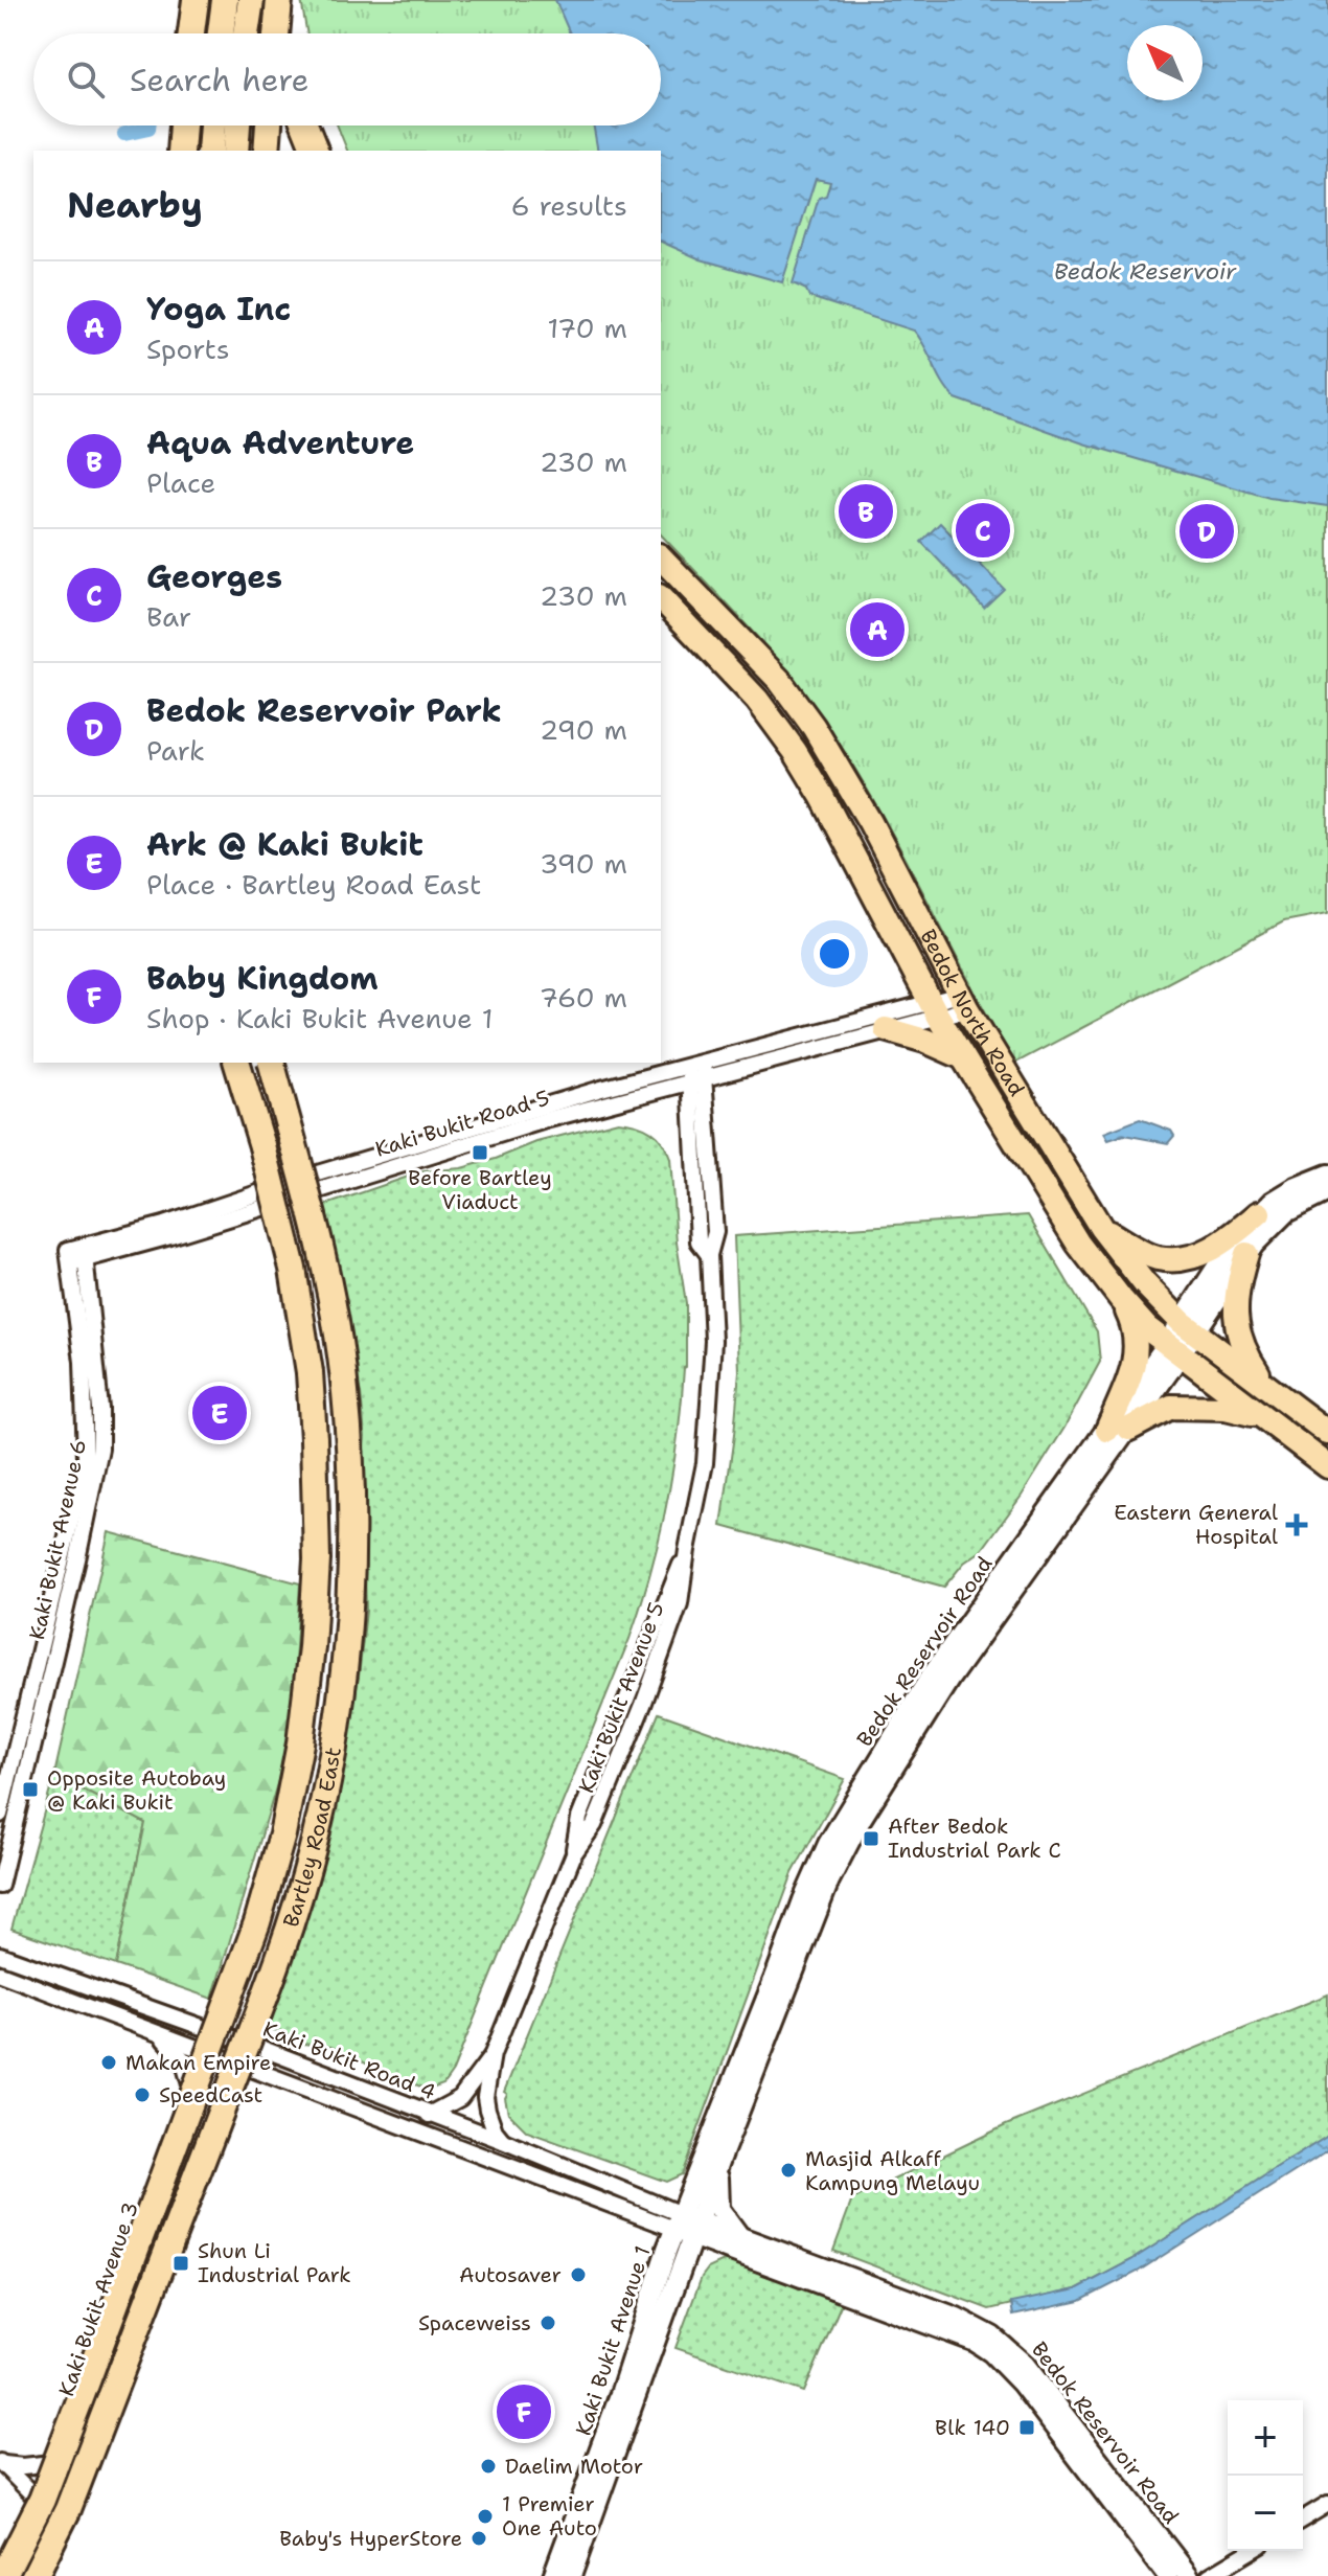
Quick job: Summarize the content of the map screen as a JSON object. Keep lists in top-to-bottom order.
{
  "streets": {
    "highway": ["Bartley Road East"],
    "main road": ["Bedok North Road", "Bedok Reservoir Road", "Kaki Bukit Avenue 1"],
    "street": [
      "Kaki Bukit Road 5",
      "Kaki Bukit Avenue 6",
      "Kaki Bukit Avenue 5",
      "Kaki Bukit Road 4",
      "Kaki Bukit Avenue 3"
    ]
  },
  "crossings": [
    ["Bedok North Road", "Kaki Bukit Road 5"],
    ["Bedok North Road", "Bedok Reservoir Road"],
    ["Kaki Bukit Road 5", "Kaki Bukit Avenue 6"],
    ["Kaki Bukit Road 5", "Kaki Bukit Avenue 5"],
    ["Bedok Reservoir Road", "Kaki Bukit Road 4"],
    ["Bedok Reservoir Road", "Kaki Bukit Avenue 1"],
    ["Kaki Bukit Road 4", "Kaki Bukit Avenue 3"],
    ["Kaki Bukit Road 4", "Kaki Bukit Avenue 1"]
  ],
  "water": ["Bedok Reservoir"],
  "places": {
    "transit": [
      "Before Bartley Viaduct",
      "Opposite Autobay @ Kaki Bukit",
      "After Bedok Industrial Park C",
      "Shun Li Industrial Park",
      "Blk 140"
    ],
    "health": ["Eastern General Hospital"],
    "other": [
      "Makan Empire",
      "SpeedCast",
      "Masjid Alkaff Kampung Melayu",
      "Autosaver",
      "Spaceweiss",
      "Daelim Motor",
      "1 Premier One Auto",
      "Baby's HyperStore"
    ]
  },
  "north": "top left",
  "page": {
    "search": "Search here",
    "heading": ["Nearby", "6 results"],
    "list": [
      {
        "mark": "A",
        "name": "Yoga Inc",
        "note": "Sports",
        "value": "170 m"
      },
      {
        "mark": "B",
        "name": "Aqua Adventure",
        "note": "Place",
        "value": "230 m"
      },
      {
        "mark": "C",
        "name": "Georges",
        "note": "Bar",
        "value": "230 m"
      },
      {
        "mark": "D",
        "name": "Bedok Reservoir Park",
        "note": "Park",
        "value": "290 m"
      },
      {
        "mark": "E",
        "name": "Ark @ Kaki Bukit",
        "note": "Place · Bartley Road East",
        "value": "390 m"
      },
      {
        "mark": "F",
        "name": "Baby Kingdom",
        "note": "Shop · Kaki Bukit Avenue 1",
        "value": "760 m"
      }
    ],
    "pins": [
      "B",
      "C",
      "D",
      "A",
      "E",
      "F"
    ],
    "map_buttons": ["+", "−"]
  }
}
